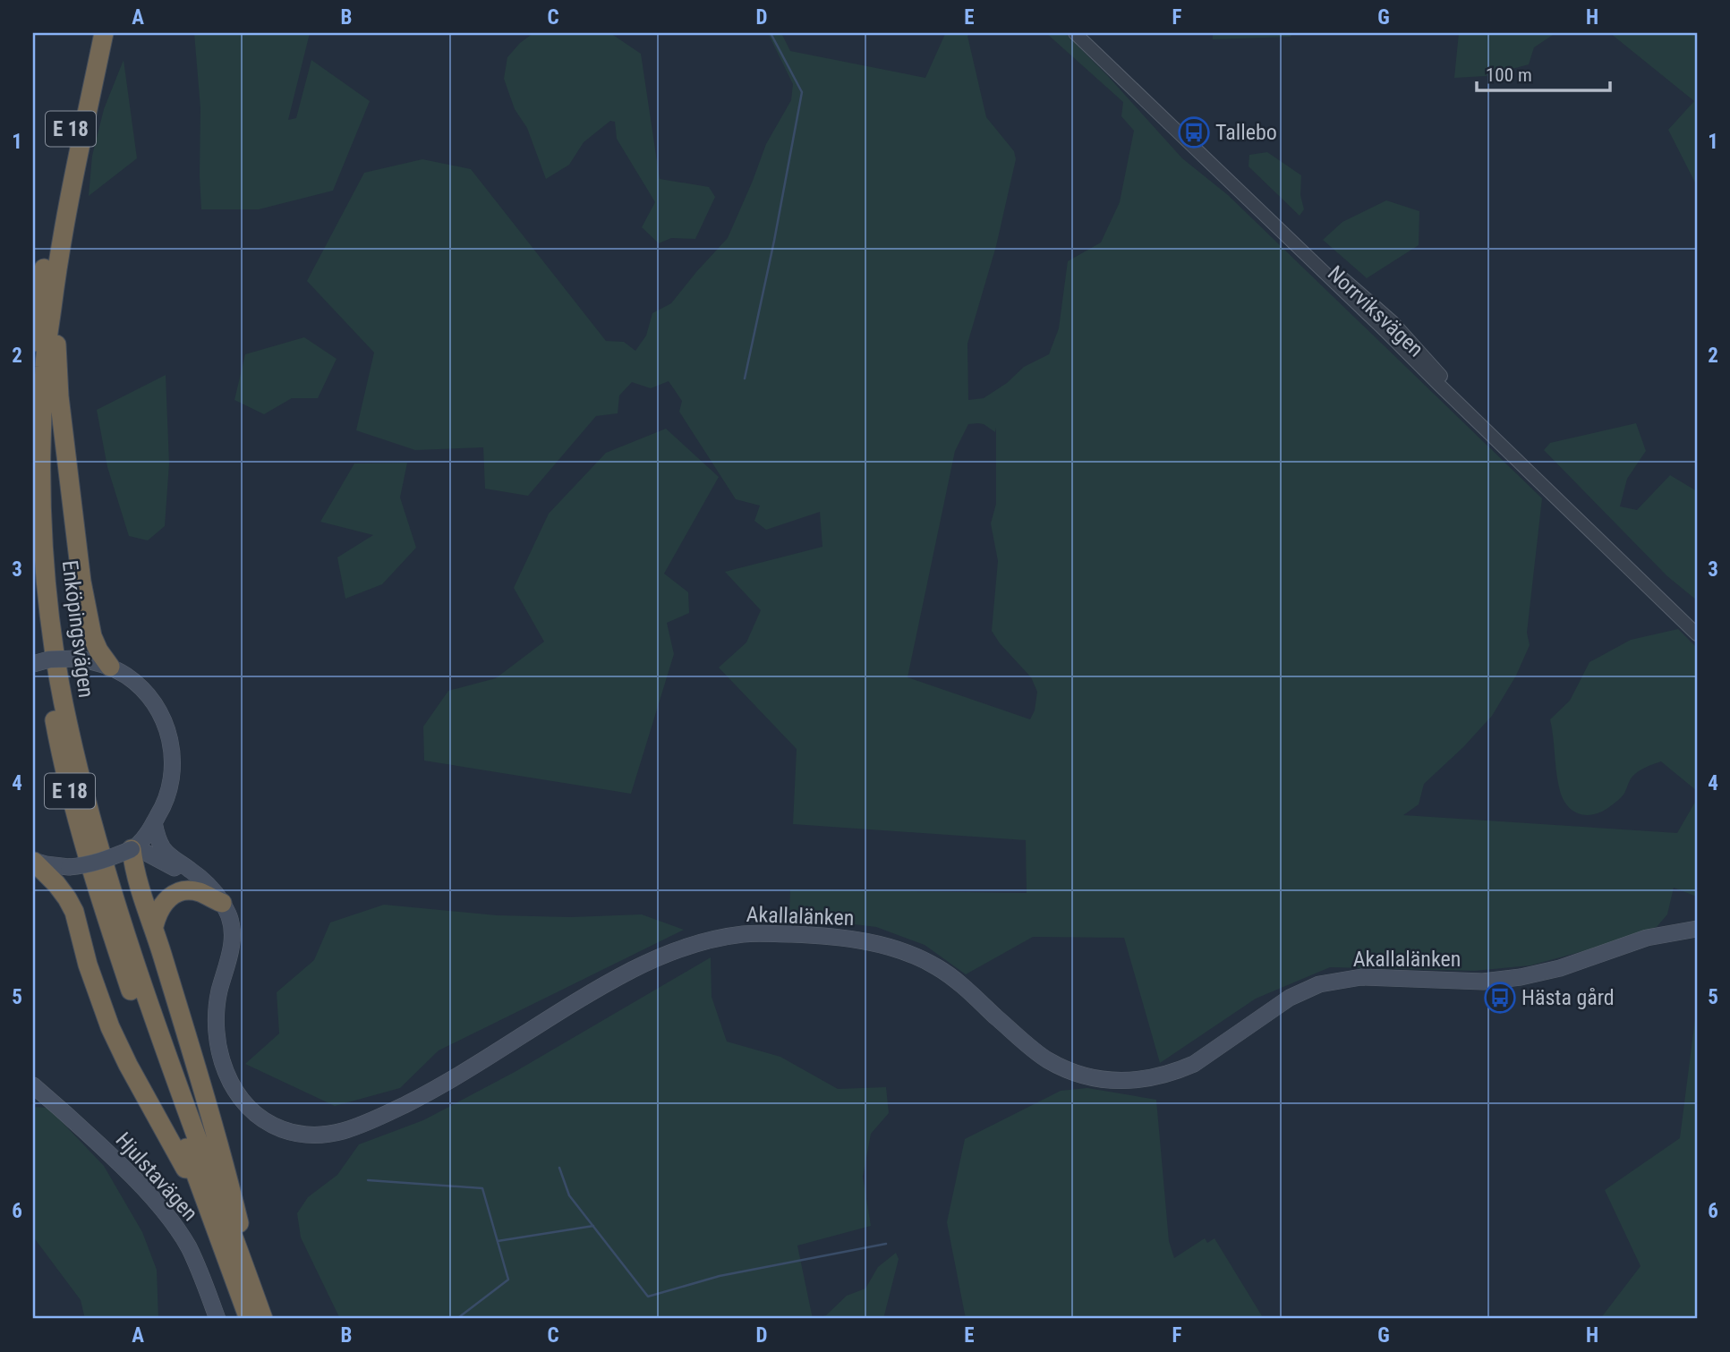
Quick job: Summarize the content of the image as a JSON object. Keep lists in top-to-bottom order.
{
  "streets": {
    "highway": ["E 18", "Enköpingsvägen"],
    "main road": ["Akallalänken", "Hjulstavägen"],
    "street": ["Norrviksvägen"]
  },
  "crossings": [
    ["E 18", "Enköpingsvägen"]
  ],
  "places": {
    "bus stop": ["Tallebo", "Hästa gård"]
  },
  "scale_bar": "100 m",
  "grid": {
    "columns": [
      "A",
      "B",
      "C",
      "D",
      "E",
      "F",
      "G",
      "H"
    ],
    "rows": [
      "1",
      "2",
      "3",
      "4",
      "5",
      "6"
    ]
  }
}
